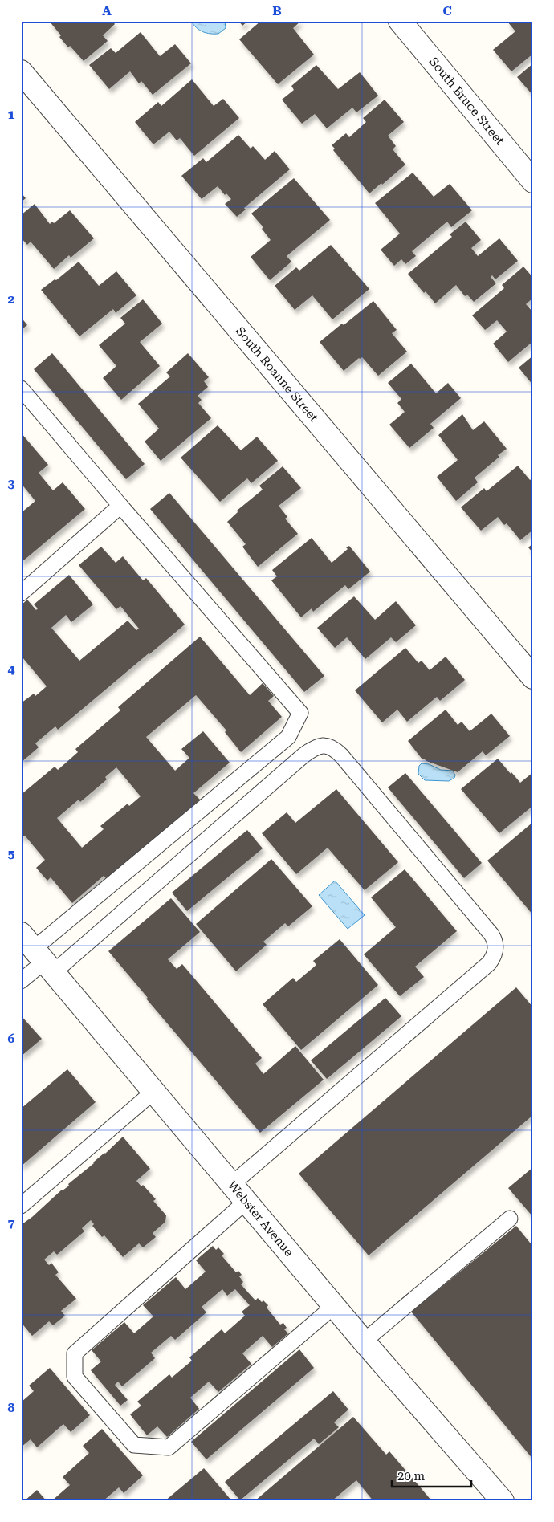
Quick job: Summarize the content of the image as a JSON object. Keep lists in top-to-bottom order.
{
  "streets": {
    "street": ["South Bruce Street", "South Roanne Street", "Webster Avenue"]
  },
  "scale_bar": "20 m",
  "grid": {
    "columns": ["A", "B", "C"],
    "rows": [
      "1",
      "2",
      "3",
      "4",
      "5",
      "6",
      "7",
      "8"
    ]
  }
}
